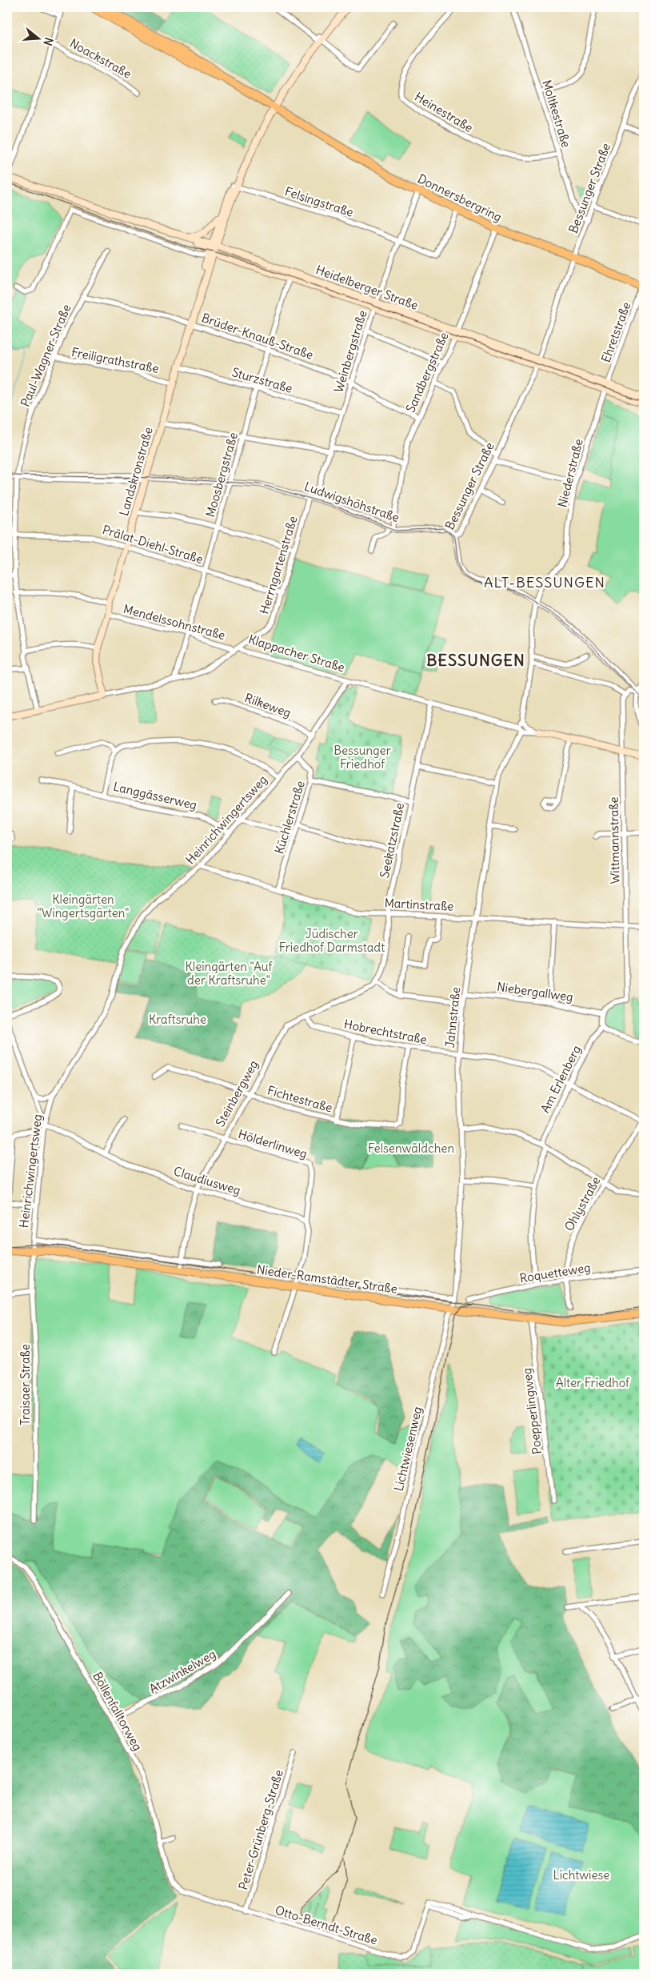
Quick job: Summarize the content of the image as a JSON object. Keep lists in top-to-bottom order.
{
  "streets": {
    "main road": [
      "Donnersbergring",
      "Heidelberger Straße",
      "Landskronstraße",
      "Klappacher Straße",
      "Nieder-Ramstädter Straße"
    ],
    "street": [
      "Noackstraße",
      "Heinestraße",
      "Moltkestraße",
      "Bessunger Straße",
      "Felsingstraße",
      "Ehretstraße",
      "Brüder-Knauß-Straße",
      "Weinbergstraße",
      "Paul-Wagner-Straße",
      "Freiligrathstraße",
      "Sandbergstraße",
      "Sturzstraße",
      "Niederstraße",
      "Moosbergstraße",
      "Ludwigshöhstraße",
      "Prälat-Diehl-Straße",
      "Herrngartenstraße",
      "Mendelssohnstraße",
      "Rilkeweg",
      "Langgässerweg",
      "Küchlerstraße",
      "Heinrichwingertsweg",
      "Seekatzstraße",
      "Wittmannstraße",
      "Martinstraße",
      "Niebergallweg",
      "Jahnstraße",
      "Hobrechtstraße",
      "Am Erlenberg",
      "Steinbergweg",
      "Fichtestraße",
      "Hölderlinweg",
      "Claudiusweg",
      "Ohlystraße",
      "Roquetteweg",
      "Traisaer Straße",
      "Poepperlingweg",
      "Lichtwiesenweg",
      "Atzwinkelweg",
      "Böllenfalltorweg",
      "Peter-Grünberg-Straße",
      "Otto-Berndt-Straße"
    ]
  },
  "crossings": [
    ["Noackstraße", "Heidelberger Straße"],
    ["Heinestraße", "Moltkestraße"],
    ["Moltkestraße", "Bessunger Straße"],
    ["Bessunger Straße", "Donnersbergring"],
    ["Bessunger Straße", "Heidelberger Straße"],
    ["Bessunger Straße", "Niederstraße"],
    ["Bessunger Straße", "Ludwigshöhstraße"],
    ["Donnersbergring", "Felsingstraße"],
    ["Donnersbergring", "Ehretstraße"],
    ["Donnersbergring", "Weinbergstraße"],
    ["Donnersbergring", "Sandbergstraße"],
    ["Felsingstraße", "Weinbergstraße"],
    ["Heidelberger Straße", "Ehretstraße"],
    ["Heidelberger Straße", "Weinbergstraße"],
    ["Heidelberger Straße", "Sandbergstraße"],
    ["Heidelberger Straße", "Landskronstraße"],
    ["Heidelberger Straße", "Niederstraße"],
    ["Heidelberger Straße", "Moosbergstraße"],
    ["Ehretstraße", "Niederstraße"],
    ["Brüder-Knauß-Straße", "Weinbergstraße"],
    ["Brüder-Knauß-Straße", "Paul-Wagner-Straße"],
    ["Brüder-Knauß-Straße", "Sandbergstraße"],
    ["Brüder-Knauß-Straße", "Landskronstraße"],
    ["Brüder-Knauß-Straße", "Moosbergstraße"],
    ["Weinbergstraße", "Sturzstraße"],
    ["Weinbergstraße", "Ludwigshöhstraße"],
    ["Paul-Wagner-Straße", "Freiligrathstraße"],
    ["Paul-Wagner-Straße", "Ludwigshöhstraße"],
    ["Paul-Wagner-Straße", "Prälat-Diehl-Straße"],
    ["Paul-Wagner-Straße", "Klappacher Straße"],
    ["Freiligrathstraße", "Landskronstraße"],
    ["Sandbergstraße", "Ludwigshöhstraße"],
    ["Sturzstraße", "Landskronstraße"],
    ["Sturzstraße", "Moosbergstraße"],
    ["Landskronstraße", "Ludwigshöhstraße"],
    ["Landskronstraße", "Prälat-Diehl-Straße"],
    ["Landskronstraße", "Mendelssohnstraße"],
    ["Landskronstraße", "Klappacher Straße"],
    ["Moosbergstraße", "Ludwigshöhstraße"],
    ["Moosbergstraße", "Prälat-Diehl-Straße"],
    ["Moosbergstraße", "Mendelssohnstraße"],
    ["Moosbergstraße", "Klappacher Straße"],
    ["Ludwigshöhstraße", "Herrngartenstraße"],
    ["Prälat-Diehl-Straße", "Herrngartenstraße"],
    ["Herrngartenstraße", "Klappacher Straße"],
    ["Mendelssohnstraße", "Klappacher Straße"],
    ["Klappacher Straße", "Heinrichwingertsweg"],
    ["Klappacher Straße", "Seekatzstraße"],
    ["Klappacher Straße", "Wittmannstraße"],
    ["Klappacher Straße", "Jahnstraße"],
    ["Rilkeweg", "Heinrichwingertsweg"],
    ["Langgässerweg", "Heinrichwingertsweg"],
    ["Küchlerstraße", "Heinrichwingertsweg"],
    ["Küchlerstraße", "Martinstraße"],
    ["Heinrichwingertsweg", "Martinstraße"],
    ["Heinrichwingertsweg", "Claudiusweg"],
    ["Heinrichwingertsweg", "Nieder-Ramstädter Straße"],
    ["Heinrichwingertsweg", "Traisaer Straße"],
    ["Seekatzstraße", "Martinstraße"],
    ["Seekatzstraße", "Steinbergweg"],
    ["Wittmannstraße", "Martinstraße"],
    ["Wittmannstraße", "Niebergallweg"],
    ["Martinstraße", "Jahnstraße"],
    ["Niebergallweg", "Jahnstraße"],
    ["Jahnstraße", "Hobrechtstraße"],
    ["Jahnstraße", "Nieder-Ramstädter Straße"],
    ["Jahnstraße", "Lichtwiesenweg"],
    ["Hobrechtstraße", "Am Erlenberg"],
    ["Hobrechtstraße", "Steinbergweg"],
    ["Hobrechtstraße", "Fichtestraße"],
    ["Hobrechtstraße", "Ohlystraße"],
    ["Am Erlenberg", "Roquetteweg"],
    ["Steinbergweg", "Fichtestraße"],
    ["Steinbergweg", "Hölderlinweg"],
    ["Steinbergweg", "Claudiusweg"],
    ["Steinbergweg", "Nieder-Ramstädter Straße"],
    ["Hölderlinweg", "Claudiusweg"],
    ["Hölderlinweg", "Nieder-Ramstädter Straße"],
    ["Ohlystraße", "Roquetteweg"],
    ["Nieder-Ramstädter Straße", "Traisaer Straße"],
    ["Nieder-Ramstädter Straße", "Poepperlingweg"],
    ["Nieder-Ramstädter Straße", "Lichtwiesenweg"],
    ["Atzwinkelweg", "Böllenfalltorweg"],
    ["Böllenfalltorweg", "Otto-Berndt-Straße"],
    ["Peter-Grünberg-Straße", "Otto-Berndt-Straße"]
  ],
  "districts": ["ALT-BESSUNGEN", "BESSUNGEN"],
  "parks": [
    "Bessunger Friedhof",
    "Kleingärten \"Wingertsgärten\"",
    "Jüdischer Friedhof Darmstadt",
    "Kleingärten \"Auf der Kraftsruhe\"",
    "Kraftsruhe",
    "Felsenwäldchen",
    "Alter Friedhof",
    "Lichtwiese"
  ],
  "north": "right"
}
